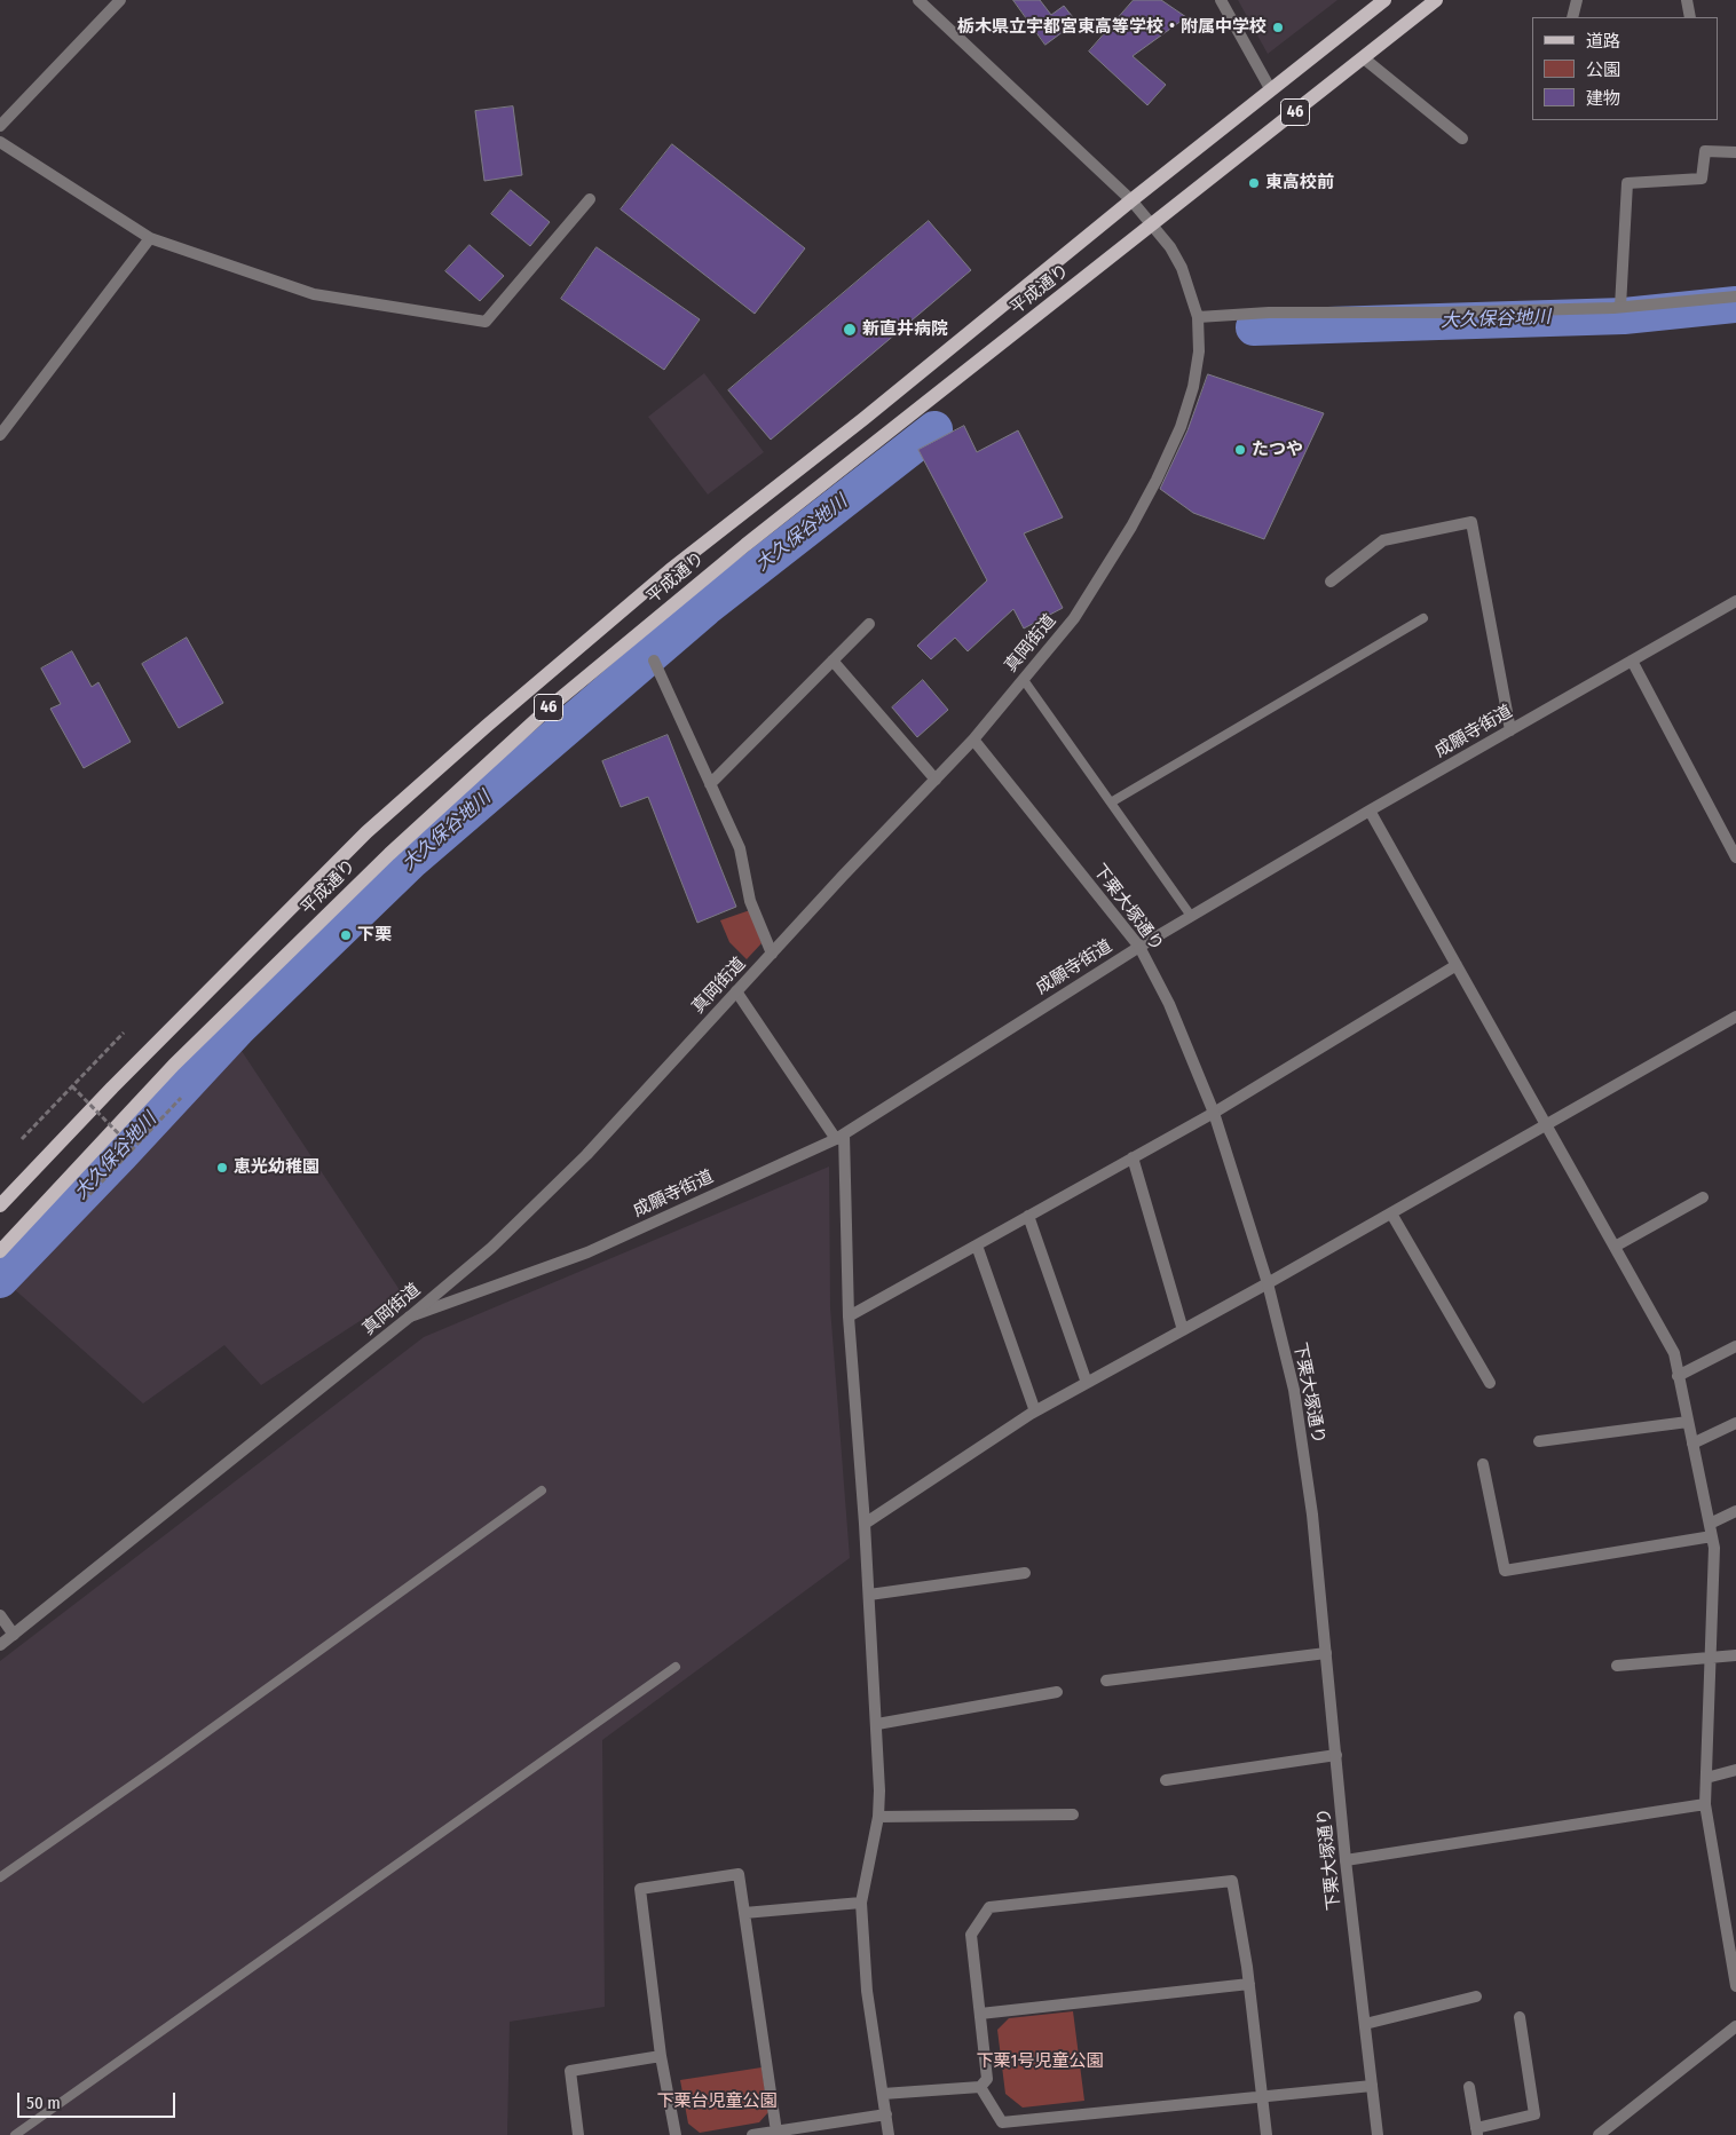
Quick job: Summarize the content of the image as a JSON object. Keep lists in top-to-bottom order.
{
  "streets": {
    "main road": ["46", "平成通り"],
    "street": ["真岡街道", "成願寺街道", "下栗大塚通り"]
  },
  "crossings": [
    ["平成通り", "真岡街道"],
    ["真岡街道", "成願寺街道"],
    ["真岡街道", "下栗大塚通り"],
    ["成願寺街道", "下栗大塚通り"]
  ],
  "water": ["大久保谷地川"],
  "parks": ["下栗1号児童公園", "下栗台児童公園"],
  "places": [
    "栃木県立宇都宮東高等学校・附属中学校",
    "東高校前",
    "新直井病院",
    "たつや",
    "下栗",
    "恵光幼稚園"
  ],
  "legend": ["道路", "公園", "建物"],
  "scale_bar": "50 m"
}
